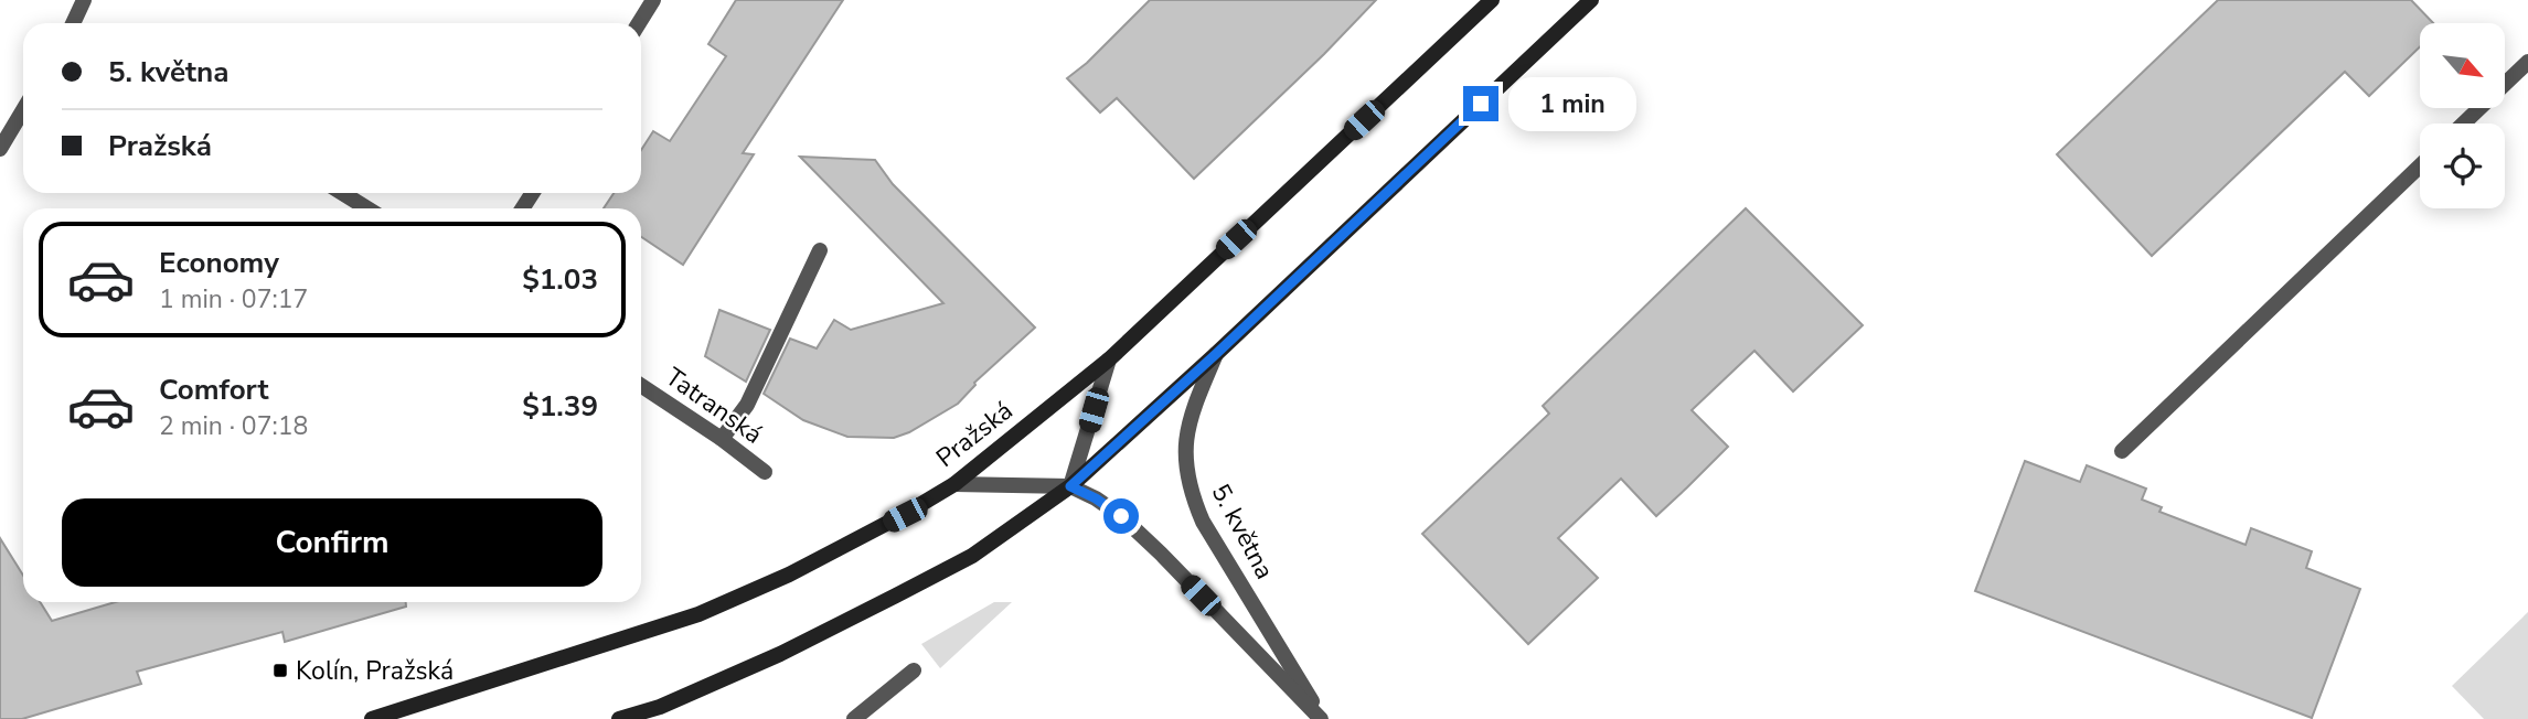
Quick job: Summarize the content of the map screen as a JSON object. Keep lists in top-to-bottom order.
{
  "streets": {
    "street": ["Tatranská", "Pražská", "5. května"]
  },
  "places": {
    "transit": ["Kolín, Pražská"]
  },
  "north": "bottom right",
  "page": {
    "banner": ["5. května", "Pražská"],
    "bubble": "1 min",
    "list": [
      {
        "name": "Economy",
        "note": "1 min · 07:17",
        "value": "$1.03"
      },
      {
        "name": "Comfort",
        "note": "2 min · 07:18",
        "value": "$1.39"
      }
    ],
    "buttons": "Confirm"
  }
}
